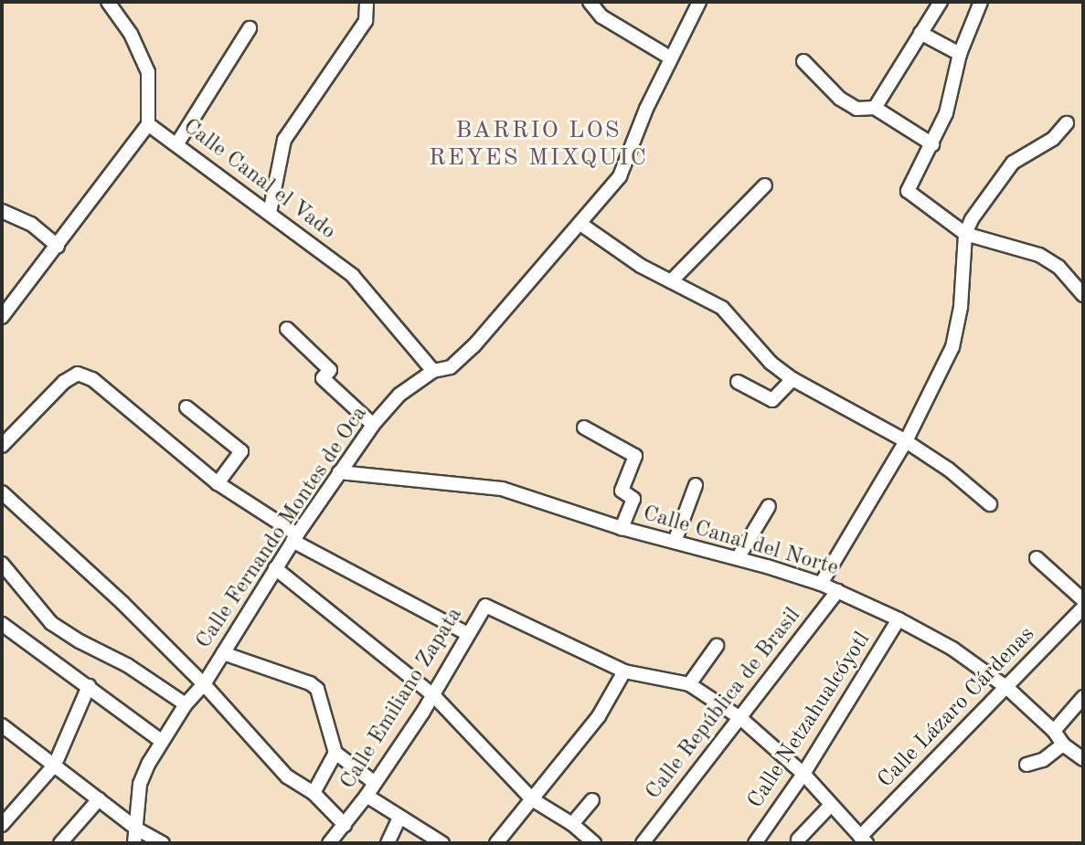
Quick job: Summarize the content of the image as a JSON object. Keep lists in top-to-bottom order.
{
  "streets": {
    "street": [
      "Calle Canal el Vado",
      "Calle Fernando Montes de Oca",
      "Calle Canal del Norte",
      "Calle Emiliano Zapata",
      "Calle República de Brasil",
      "Calle Lázaro Cárdenas",
      "Calle Netzahualcóyotl"
    ]
  },
  "crossings": [
    ["Calle Canal el Vado", "Calle Fernando Montes de Oca"],
    ["Calle Fernando Montes de Oca", "Calle Canal del Norte"],
    ["Calle Canal del Norte", "Calle República de Brasil"],
    ["Calle Canal del Norte", "Calle Lázaro Cárdenas"],
    ["Calle Canal del Norte", "Calle Netzahualcóyotl"]
  ],
  "districts": ["BARRIO LOS REYES MIXQUIC"]
}
